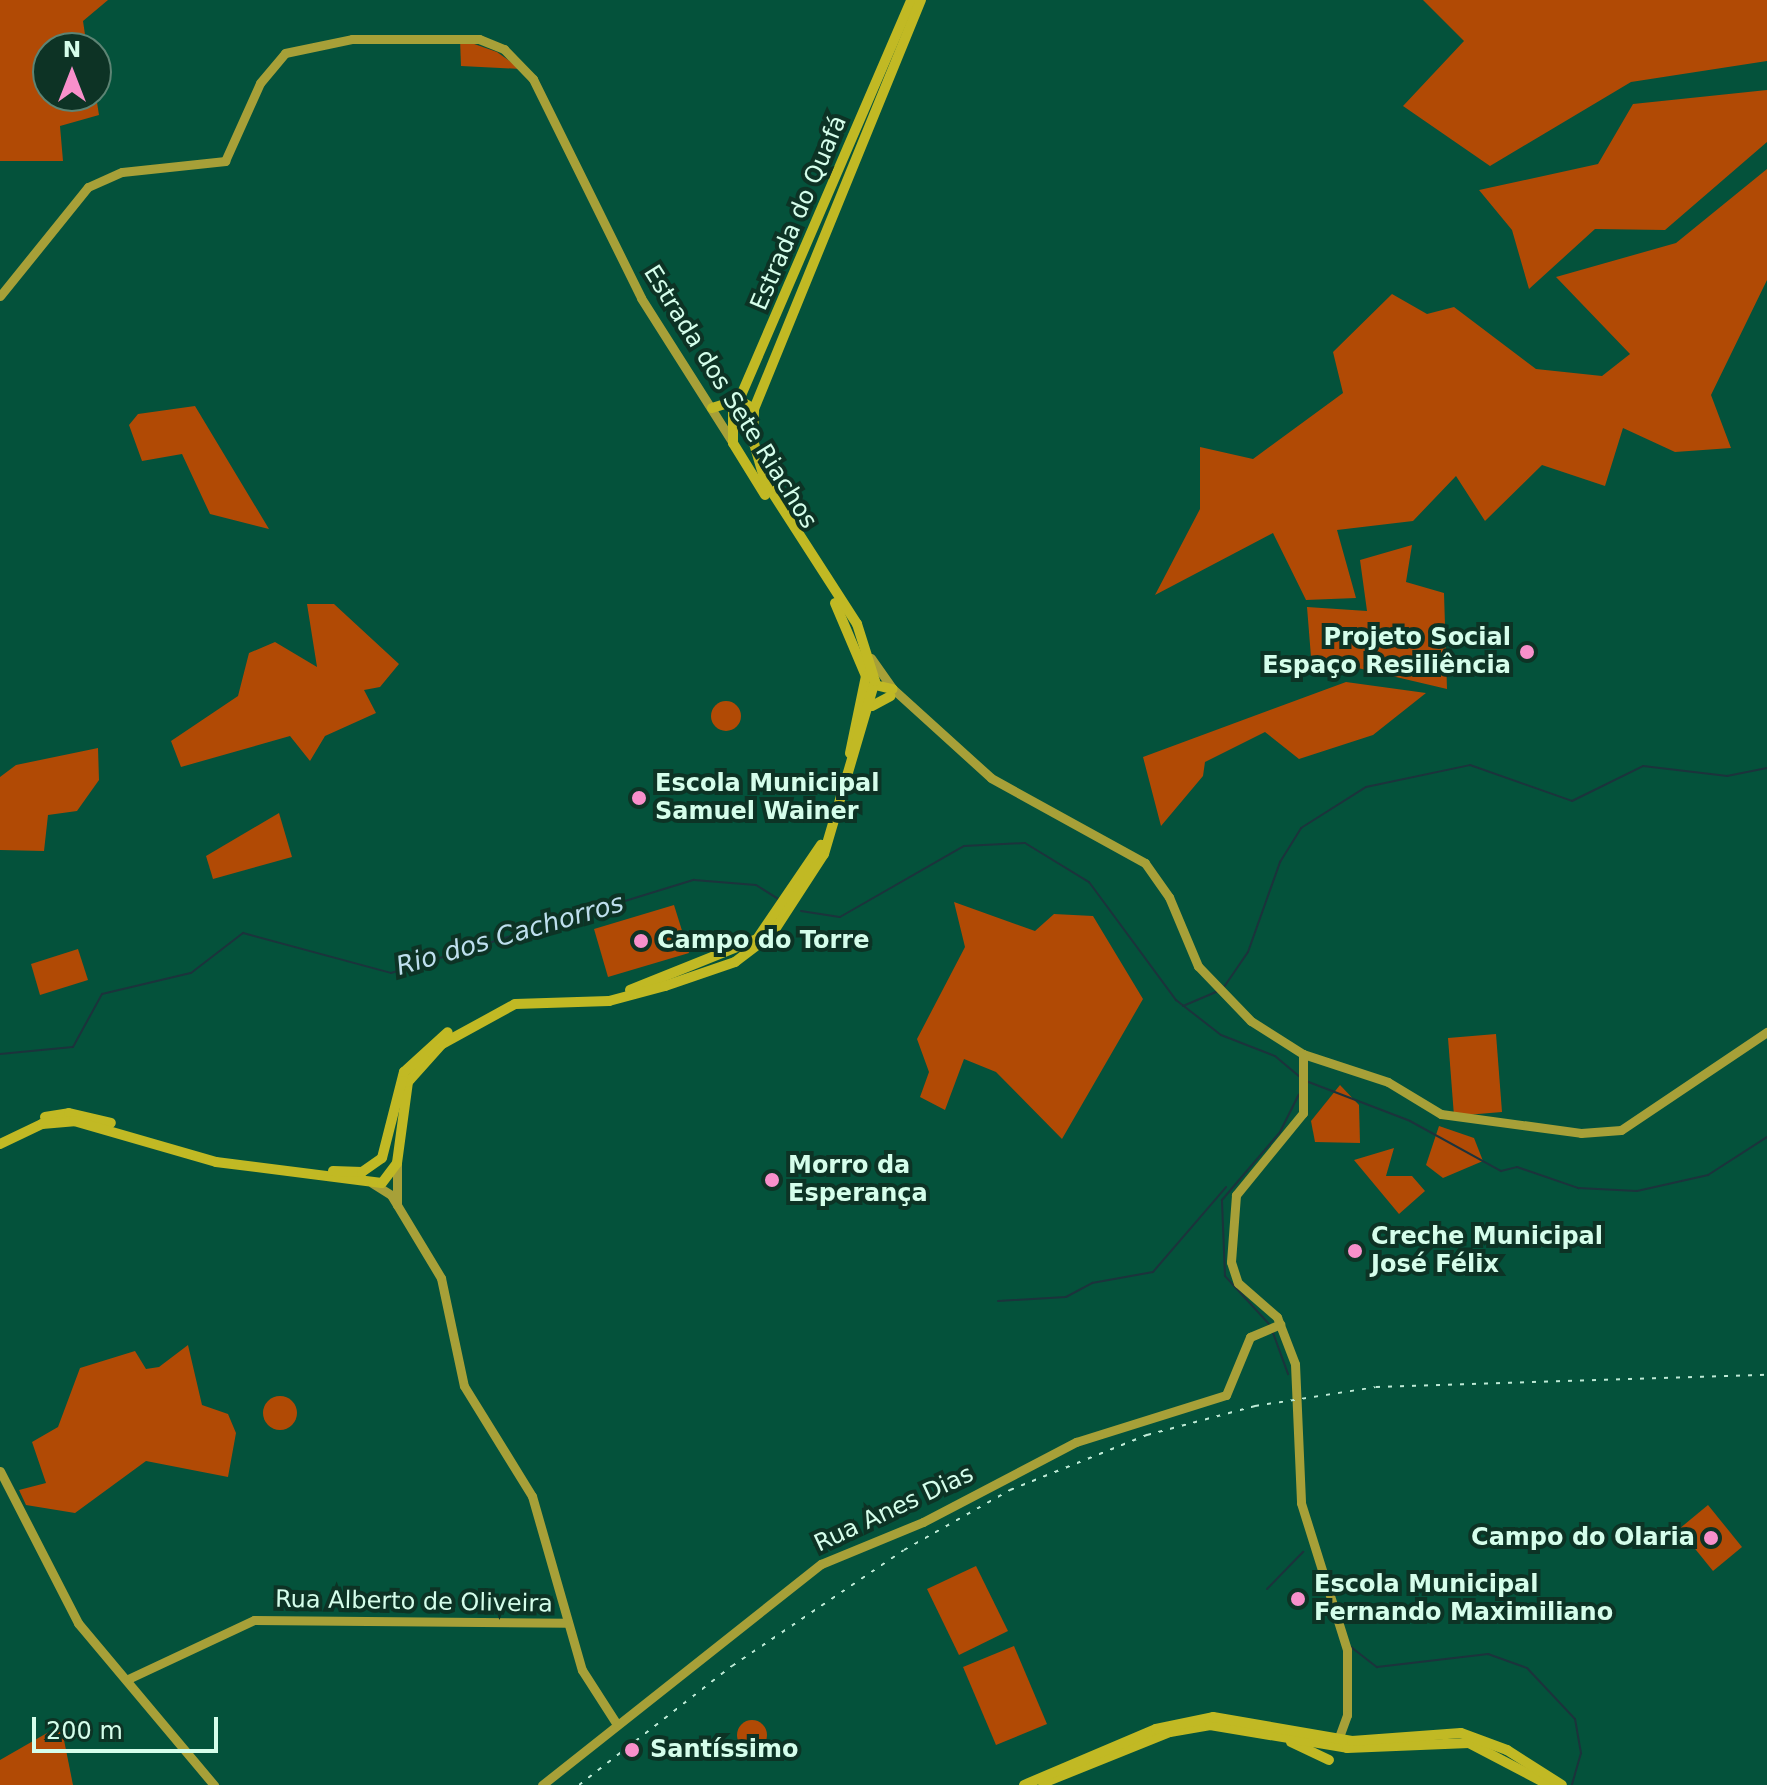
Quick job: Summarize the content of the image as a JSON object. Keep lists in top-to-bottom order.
{
  "streets": {
    "main road": ["Estrada do Quafá", "Estrada dos Sete Riachos"],
    "street": ["Rua Anes Dias", "Rua Alberto de Oliveira"]
  },
  "crossings": [
    ["Estrada do Quafá", "Estrada dos Sete Riachos"]
  ],
  "water": ["Rio dos Cachorros"],
  "places": [
    "Projeto Social Espaço Resiliência",
    "Escola Municipal Samuel Wainer",
    "Campo do Torre",
    "Morro da Esperança",
    "Creche Municipal José Félix",
    "Campo do Olaria",
    "Escola Municipal Fernando Maximiliano",
    "Santíssimo"
  ],
  "scale_bar": "200 m",
  "north": "top"
}
